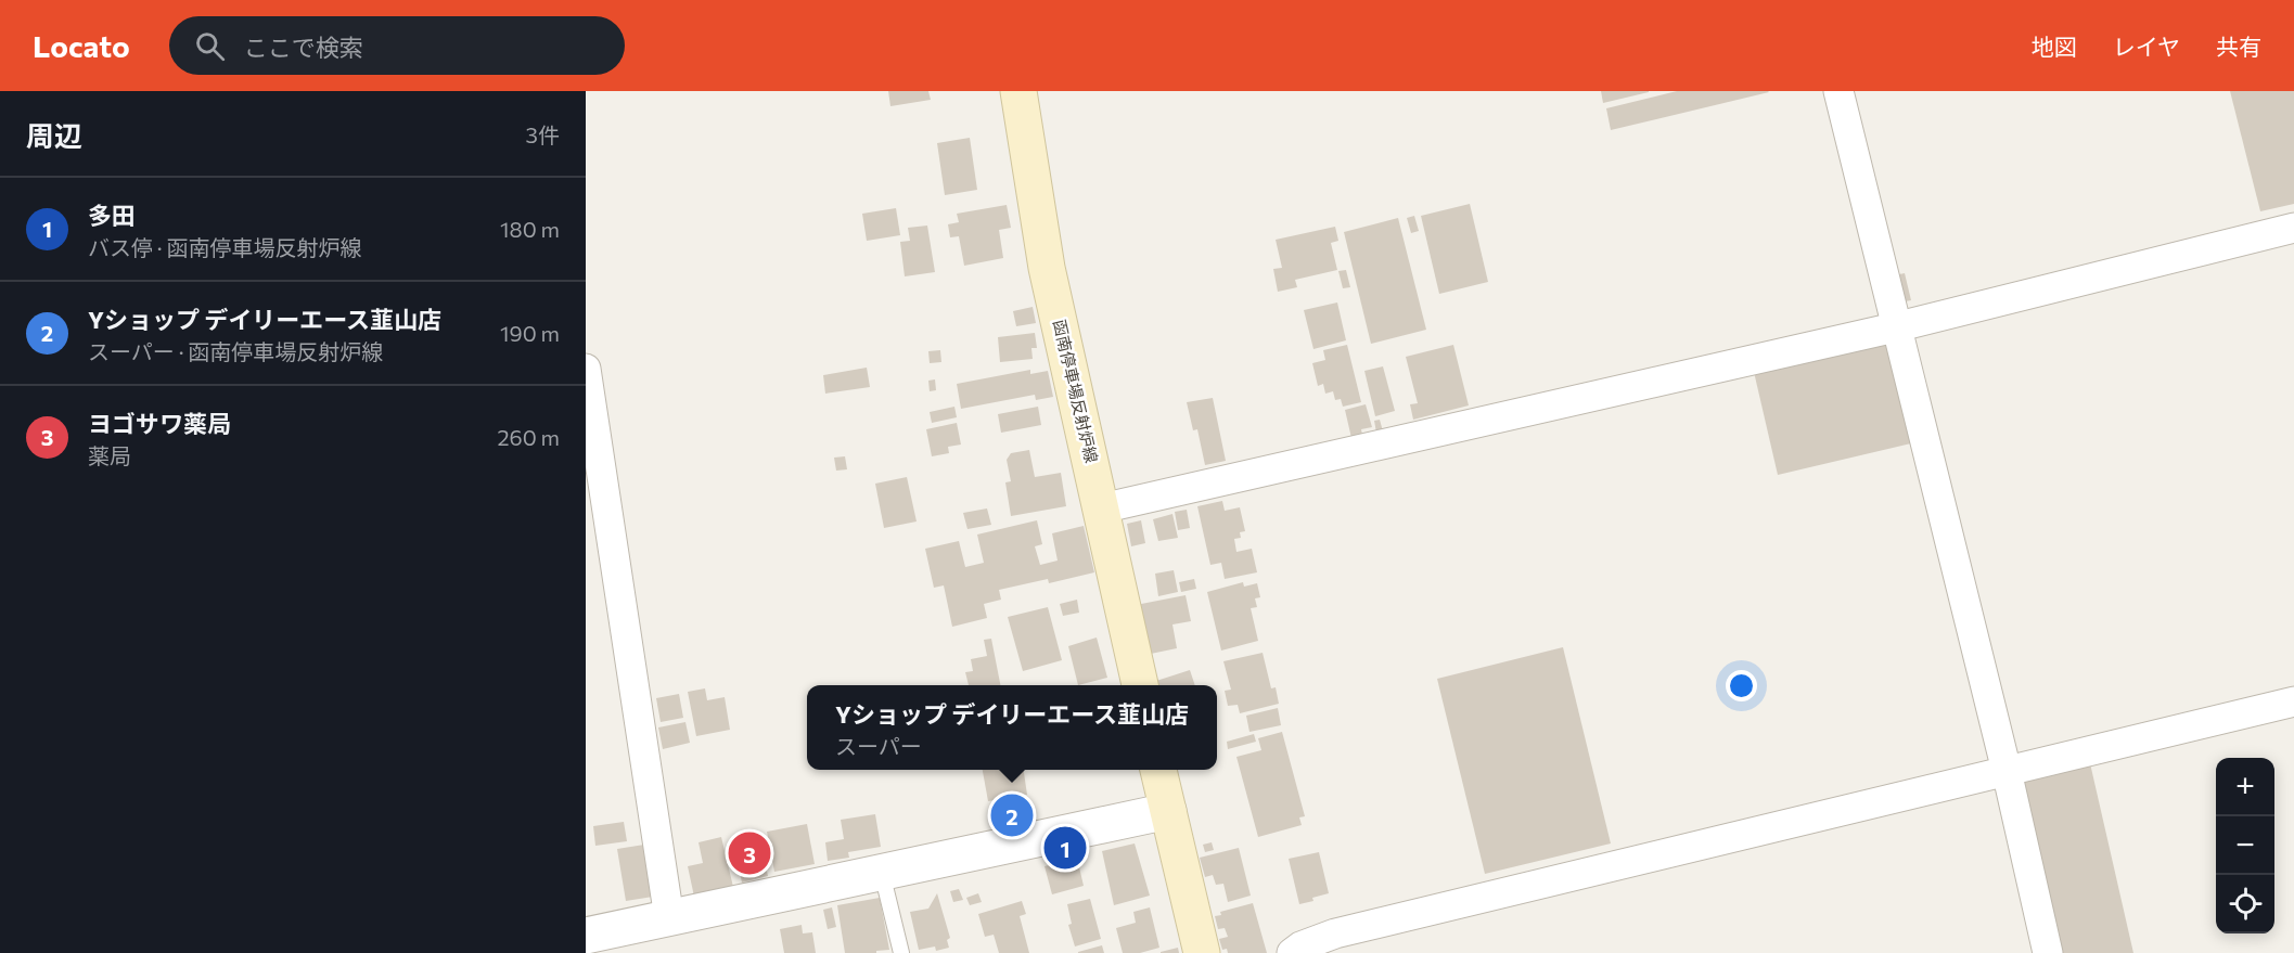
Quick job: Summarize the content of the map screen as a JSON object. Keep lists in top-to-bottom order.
{
  "streets": {
    "main road": ["函南停車場反射炉線"]
  },
  "page": {
    "header": "Locato",
    "search": "ここで検索",
    "nav": ["地図", "レイヤ", "共有"],
    "heading": ["周辺", "3件"],
    "list": [
      {
        "mark": "1",
        "name": "多田",
        "note": "バス停 · 函南停車場反射炉線",
        "value": "180 m"
      },
      {
        "mark": "2",
        "name": "Yショップ デイリーエース韮山店",
        "note": "スーパー · 函南停車場反射炉線",
        "value": "190 m"
      },
      {
        "mark": "3",
        "name": "ヨゴサワ薬局",
        "note": "薬局",
        "value": "260 m"
      }
    ],
    "popup": ["Yショップ デイリーエース韮山店", "スーパー"],
    "map_buttons": ["+", "−"],
    "pins": ["2", "1", "3"]
  }
}
